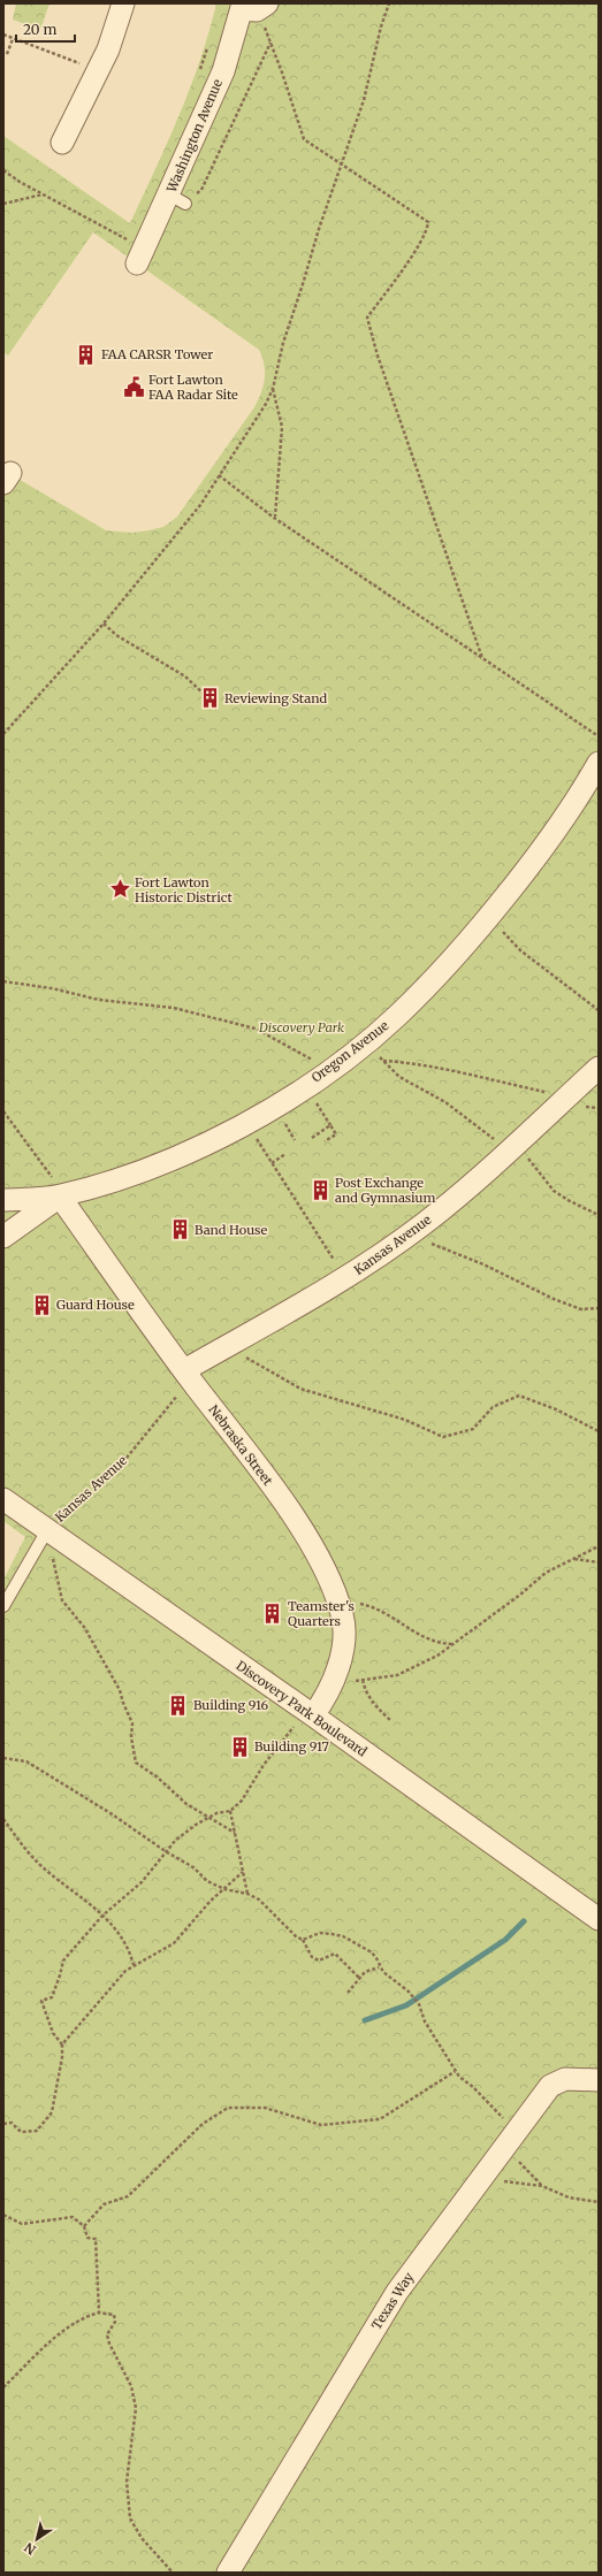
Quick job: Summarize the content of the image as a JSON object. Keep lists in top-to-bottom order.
{
  "streets": {
    "street": [
      "Washington Avenue",
      "Oregon Avenue",
      "Kansas Avenue",
      "Nebraska Street",
      "Discovery Park Boulevard",
      "Texas Way"
    ]
  },
  "crossings": [
    ["Oregon Avenue", "Nebraska Street"],
    ["Kansas Avenue", "Nebraska Street"],
    ["Kansas Avenue", "Discovery Park Boulevard"],
    ["Nebraska Street", "Discovery Park Boulevard"]
  ],
  "parks": ["Discovery Park"],
  "places": {
    "building": [
      "FAA CARSR Tower",
      "Reviewing Stand",
      "Post Exchange and Gymnasium",
      "Band House",
      "Guard House",
      "Teamster's Quarters",
      "Building 916",
      "Building 917"
    ],
    "public building": ["Fort Lawton FAA Radar Site"],
    "place": ["Fort Lawton Historic District"]
  },
  "scale_bar": "20 m",
  "north": "bottom left"
}
